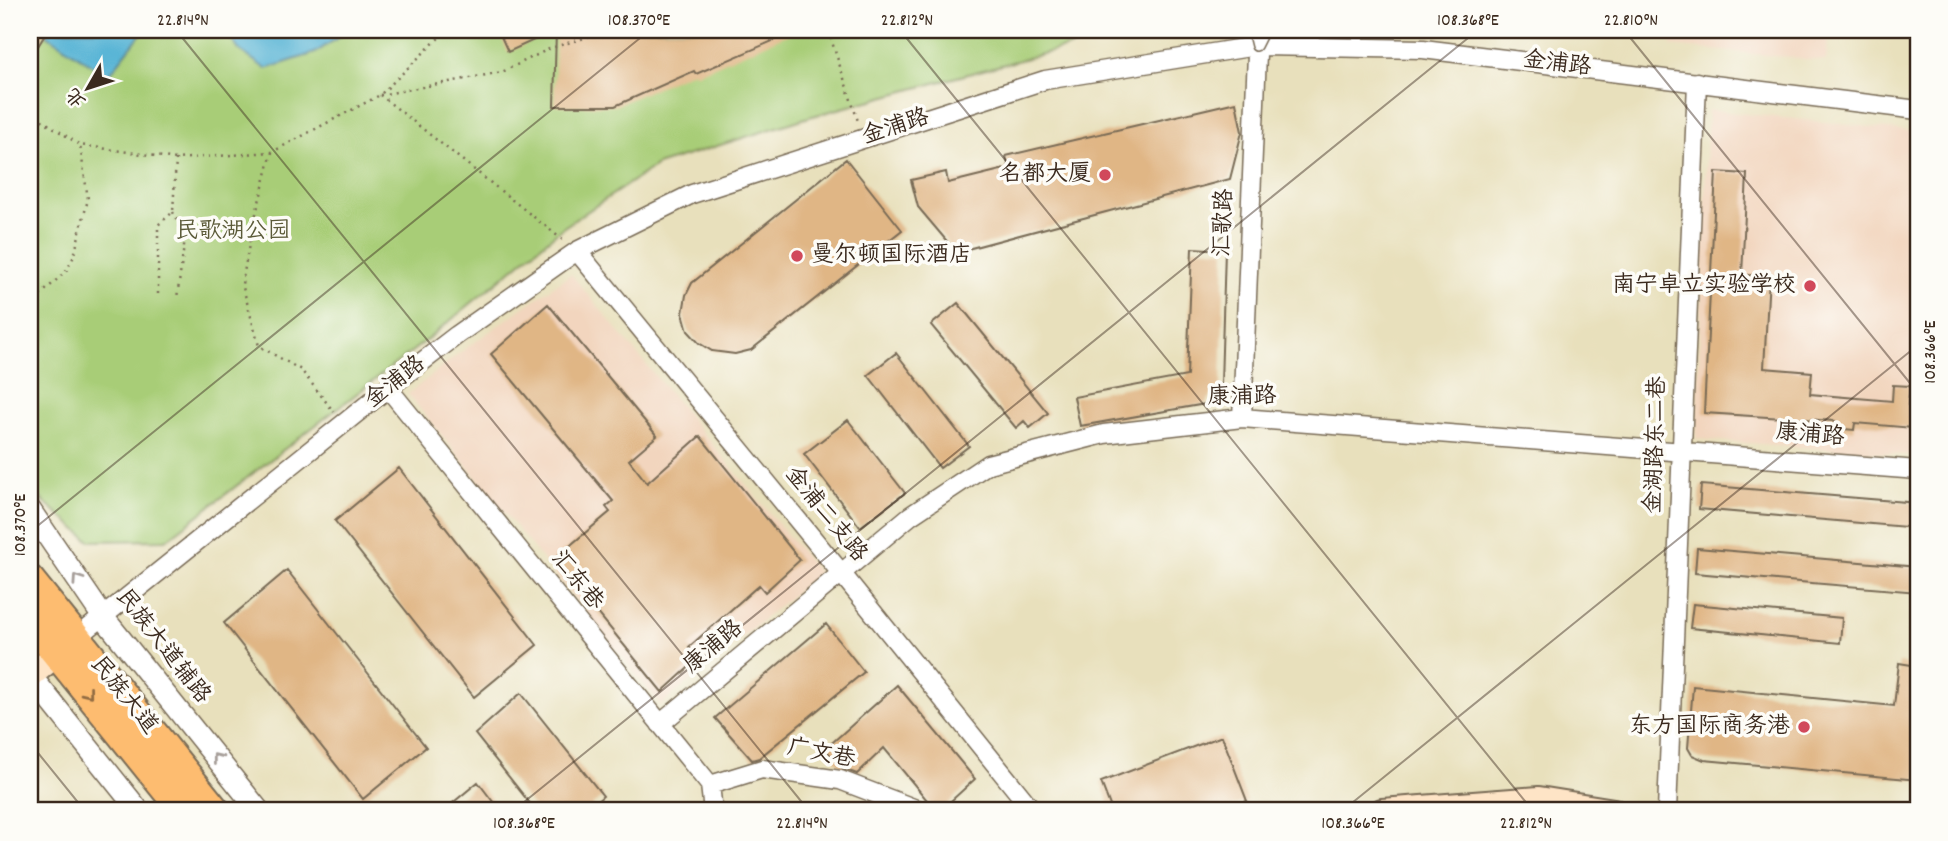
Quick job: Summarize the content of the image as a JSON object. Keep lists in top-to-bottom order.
{
  "streets": {
    "highway": ["民族大道"],
    "main road": ["金浦路"],
    "street": [
      "汇歌路",
      "康浦路",
      "金湖路东二巷",
      "金浦二支路",
      "汇东巷",
      "民族大道辅路",
      "广文巷"
    ]
  },
  "crossings": [
    ["金浦路", "汇歌路"],
    ["金浦路", "金湖路东二巷"],
    ["金浦路", "金浦二支路"],
    ["金浦路", "汇东巷"],
    ["金浦路", "民族大道辅路"],
    ["金浦路", "民族大道"],
    ["汇歌路", "康浦路"],
    ["康浦路", "金湖路东二巷"],
    ["康浦路", "金浦二支路"],
    ["康浦路", "汇东巷"],
    ["汇东巷", "广文巷"]
  ],
  "parks": ["民歌湖公园"],
  "places": [
    "名都大厦",
    "曼尔顿国际酒店",
    "南宁卓立实验学校",
    "东方国际商务港"
  ],
  "north": "bottom left",
  "coordinates": [
    "22.814°N",
    "108.370°E",
    "22.812°N",
    "108.368°E",
    "22.810°N",
    "108.366°E"
  ]
}
